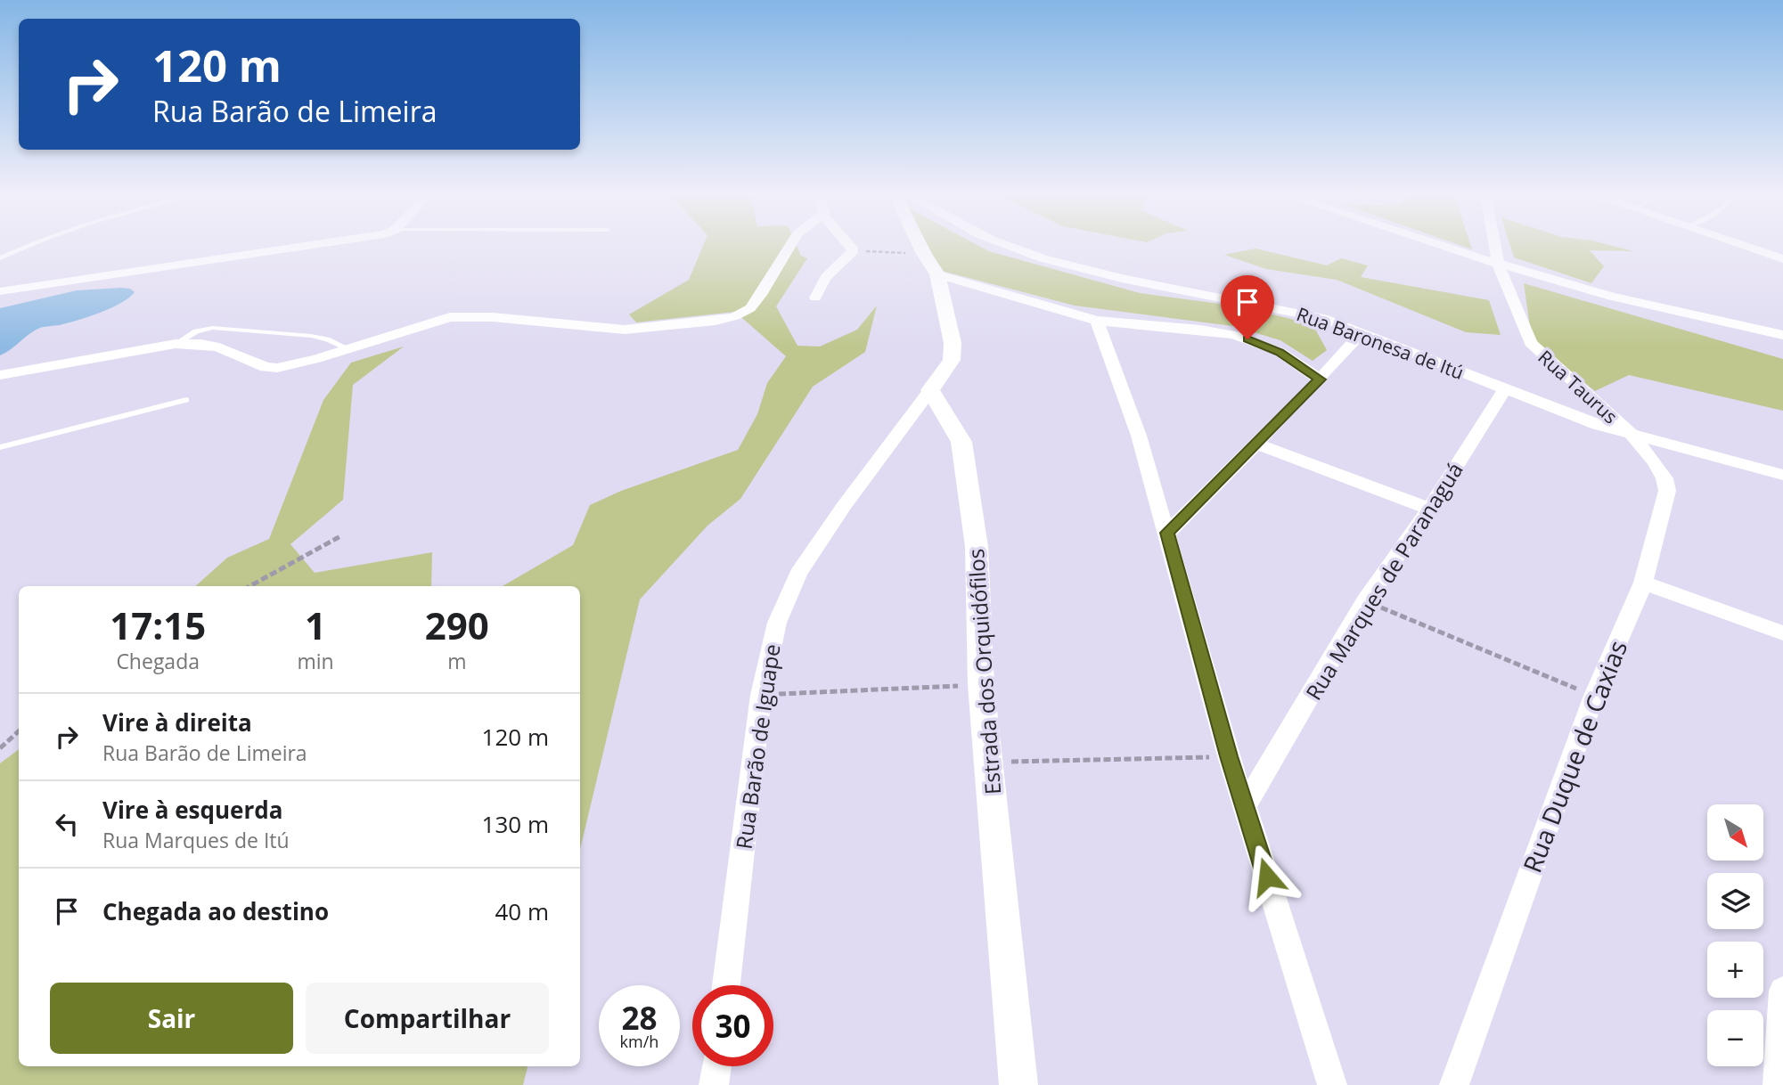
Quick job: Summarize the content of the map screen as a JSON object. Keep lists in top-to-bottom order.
{
  "streets": {
    "street": [
      "Rua Baronesa de Itú",
      "Rua Taurus",
      "Rua Marques de Paranaguá",
      "Estrada dos Orquidófilos",
      "Rua Barão de Iguape",
      "Rua Duque de Caxias"
    ]
  },
  "crossings": [
    ["Rua Baronesa de Itú", "Rua Taurus"],
    ["Rua Baronesa de Itú", "Rua Marques de Paranaguá"],
    ["Rua Baronesa de Itú", "Rua Duque de Caxias"],
    ["Rua Taurus", "Rua Duque de Caxias"],
    ["Estrada dos Orquidófilos", "Rua Barão de Iguape"]
  ],
  "north": "bottom right",
  "page": {
    "turn": ["120 m", "Rua Barão de Limeira"],
    "eta": [
      "17:15",
      "Chegada",
      "1",
      "min",
      "290",
      "m"
    ],
    "list": [
      {
        "name": "Vire à direita",
        "note": "Rua Barão de Limeira",
        "value": "120 m"
      },
      {
        "name": "Vire à esquerda",
        "note": "Rua Marques de Itú",
        "value": "130 m"
      },
      {
        "name": "Chegada ao destino",
        "value": "40 m"
      }
    ],
    "map_buttons": ["+", "−"],
    "buttons": ["Sair", "Compartilhar"],
    "speed": "28 km/h",
    "limit": "30"
  }
}
